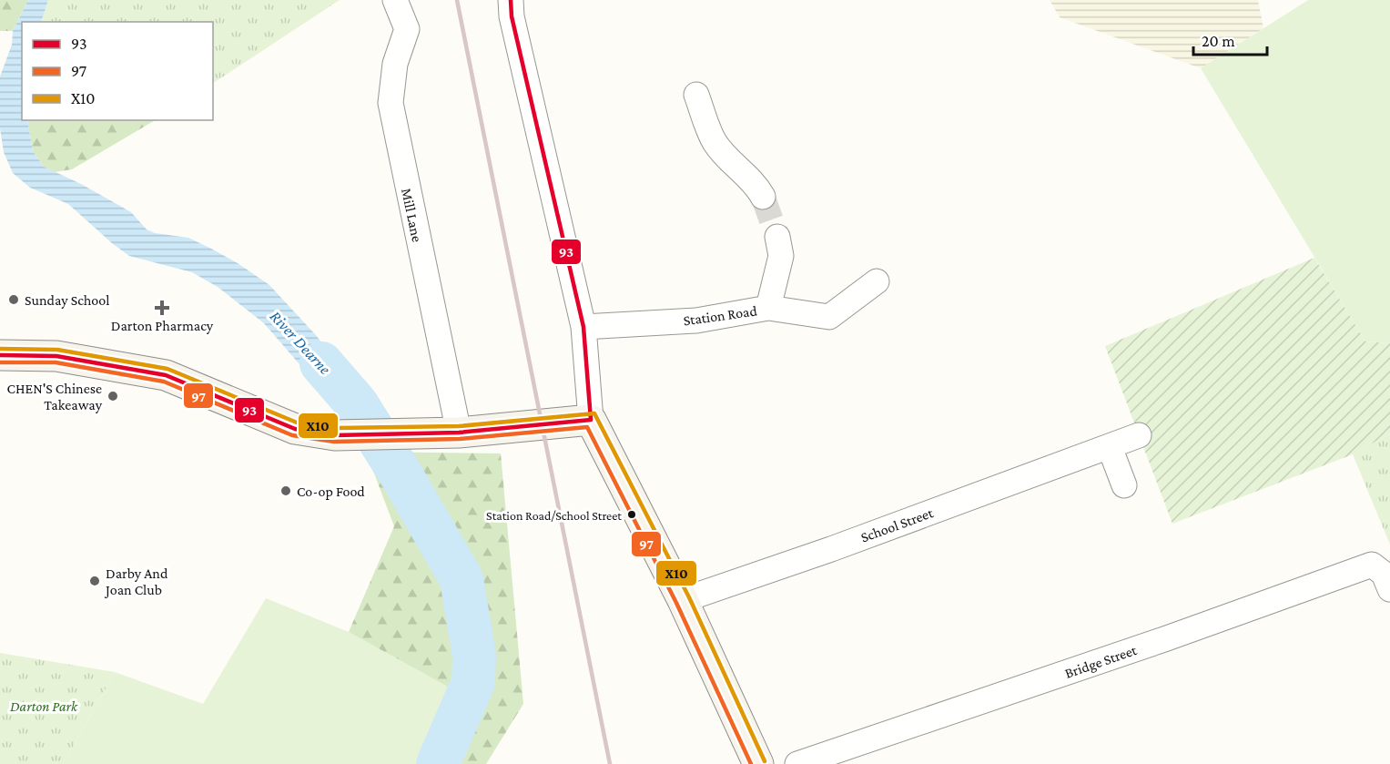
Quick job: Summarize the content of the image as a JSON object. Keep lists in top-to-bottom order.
{
  "streets": {
    "street": [
      "Mill Lane",
      "Station Road",
      "School Street",
      "Bridge Street"
    ]
  },
  "water": ["River Dearne"],
  "parks": ["Darton Park"],
  "places": {
    "other": [
      "Sunday School",
      "CHEN'S Chinese Takeaway",
      "Co-op Food",
      "Station Road/School Street",
      "Darby And Joan Club"
    ],
    "health": ["Darton Pharmacy"]
  },
  "lines": ["transit line 93", "transit line X10", "transit line 97"],
  "legend": ["93", "97", "X10"],
  "scale_bar": "20 m"
}
